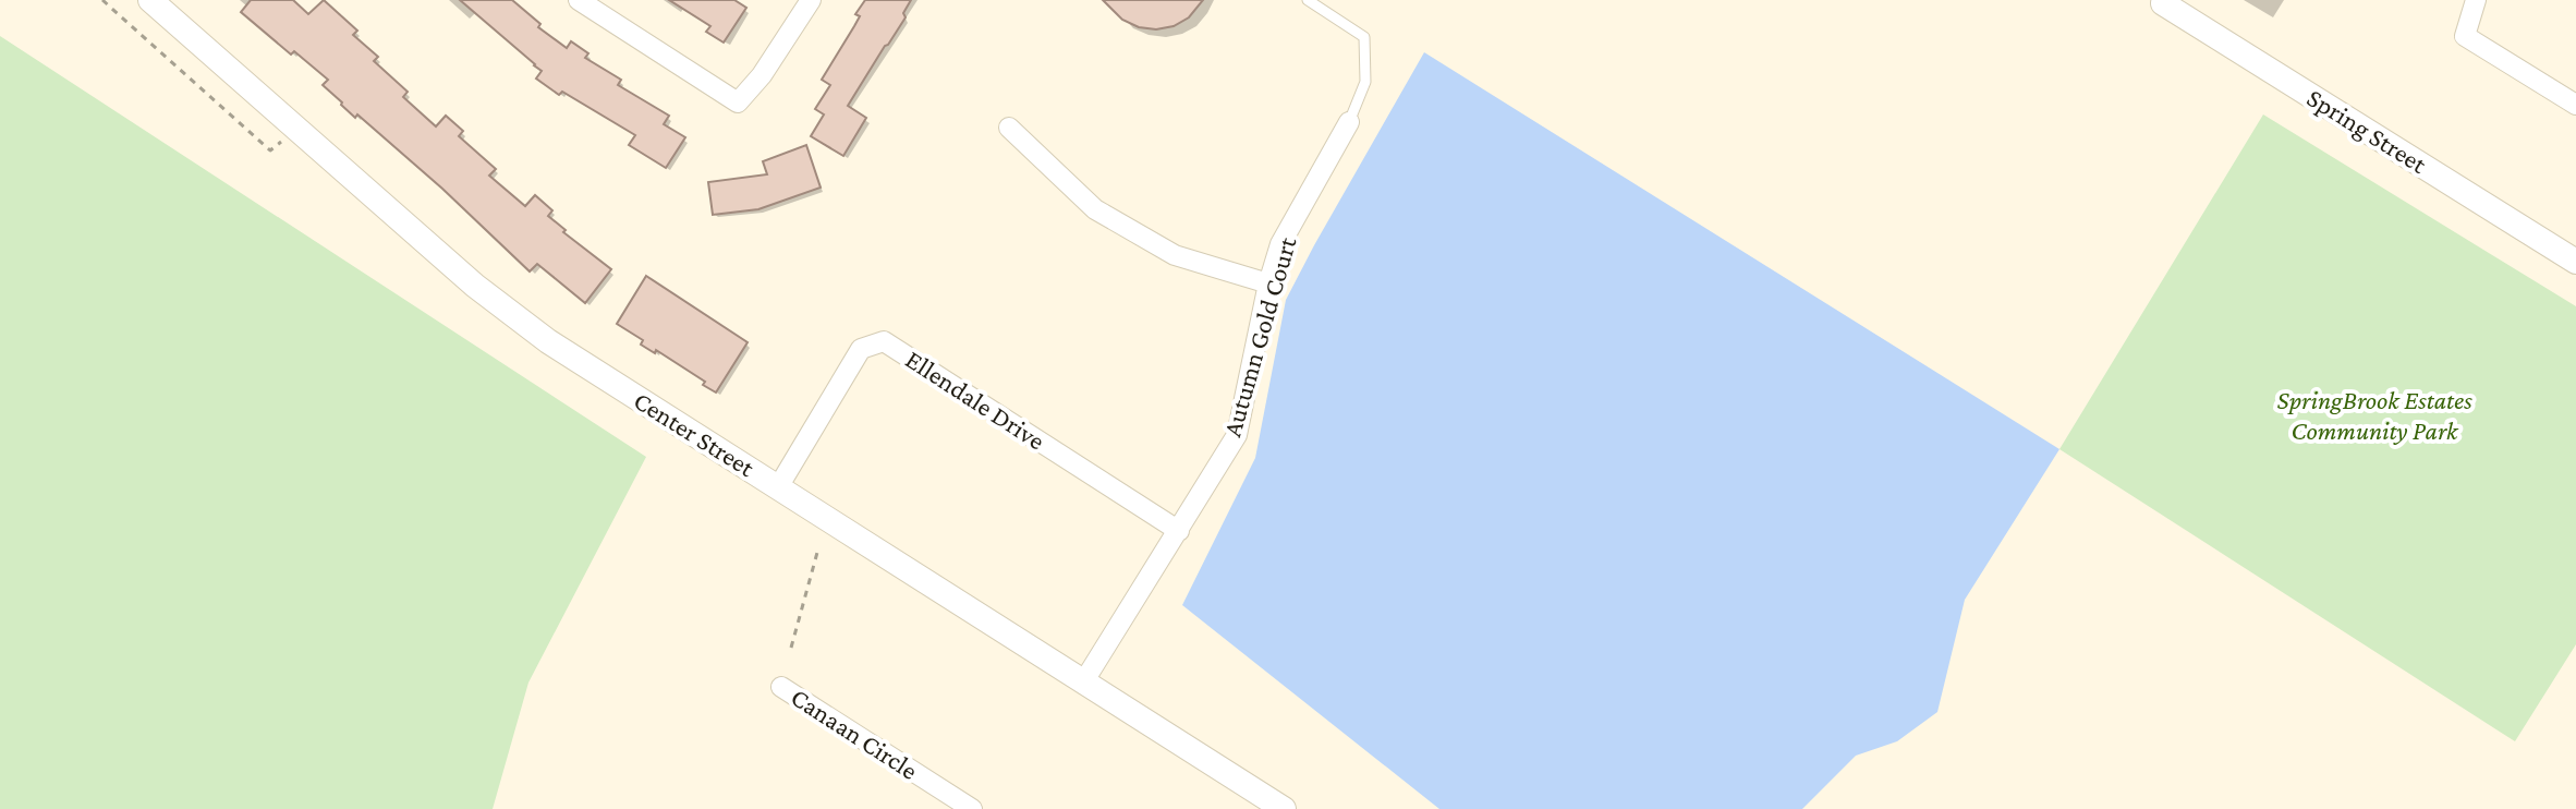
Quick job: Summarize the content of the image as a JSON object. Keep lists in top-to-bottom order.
{
  "streets": {
    "street": [
      "Spring Street",
      "Autumn Gold Court",
      "Ellendale Drive",
      "Center Street",
      "Canaan Circle"
    ]
  },
  "crossings": [
    ["Autumn Gold Court", "Ellendale Drive"],
    ["Autumn Gold Court", "Center Street"],
    ["Ellendale Drive", "Center Street"]
  ],
  "parks": ["SpringBrook Estates Community Park"]
}
